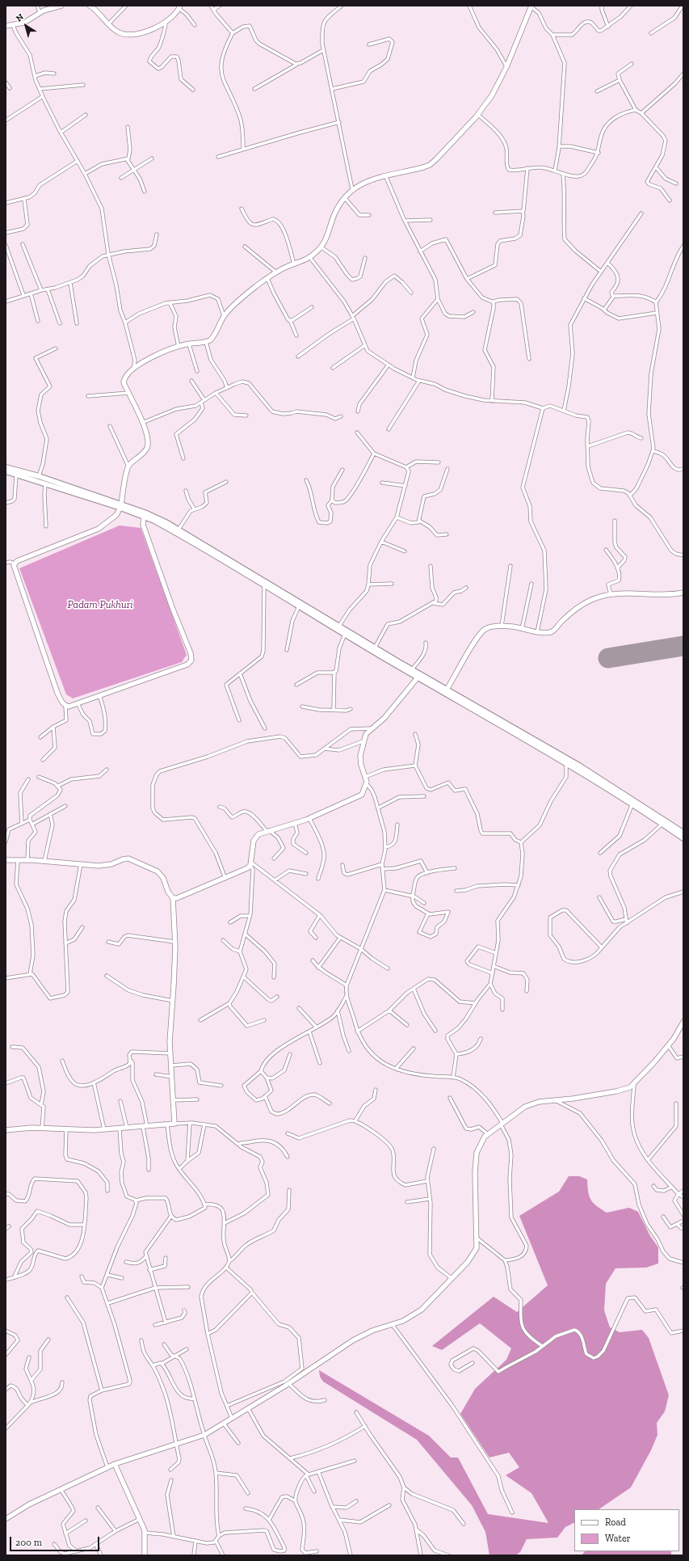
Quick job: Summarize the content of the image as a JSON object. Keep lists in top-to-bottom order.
{
  "water": ["Padam Pukhuri"],
  "legend": ["Road", "Water"],
  "scale_bar": "200 m",
  "north": "top left"
}
